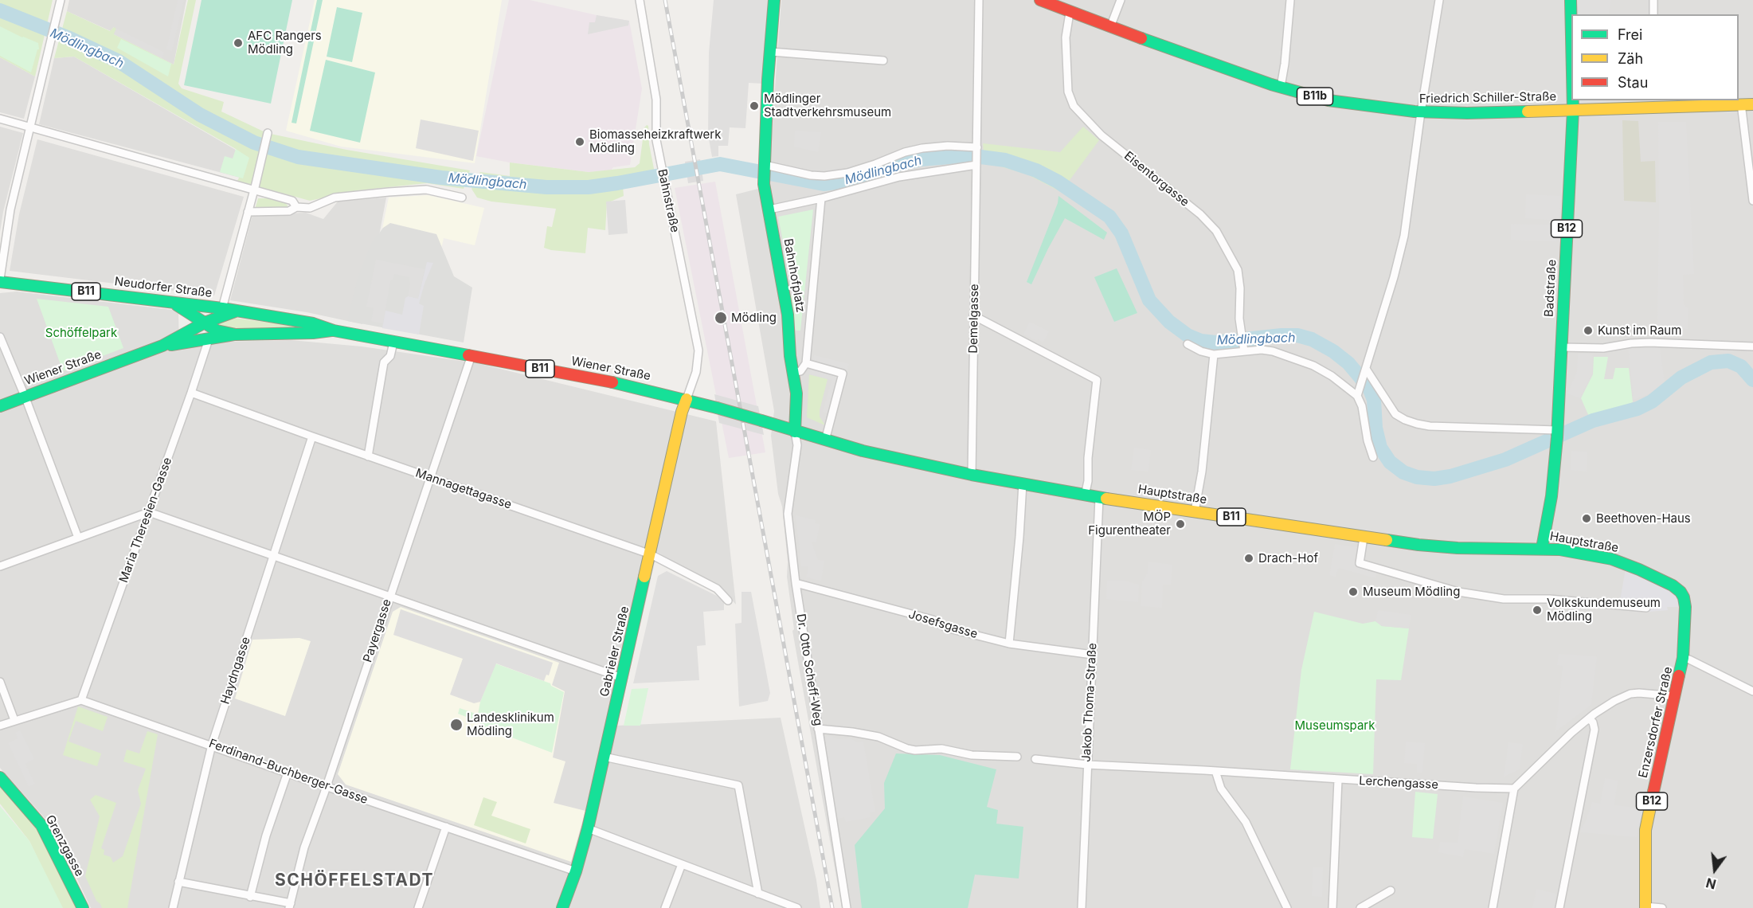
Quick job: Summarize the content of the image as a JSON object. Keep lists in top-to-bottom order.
{
  "streets": {
    "main road": [
      "B11b",
      "Friedrich Schiller-Straße",
      "B12",
      "Bahnhofplatz",
      "Neudorfer Straße",
      "Badstraße",
      "B11",
      "Wiener Straße",
      "Hauptstraße",
      "Gabrieler Straße",
      "Enzersdorfer Straße",
      "Grenzgasse"
    ],
    "street": [
      "Eisentorgasse",
      "Bahnstraße",
      "Demelgasse",
      "Mannagettagasse",
      "Maria Theresien-Gasse",
      "Josefsgasse",
      "Payergasse",
      "Dr. Otto Scheff-Weg",
      "Haydngasse",
      "Jakob Thoma-Straße",
      "Ferdinand-Buchberger-Gasse",
      "Lerchengasse"
    ]
  },
  "crossings": [
    ["Friedrich Schiller-Straße", "Eisentorgasse"],
    ["Friedrich Schiller-Straße", "Badstraße"],
    ["Bahnstraße", "Wiener Straße"],
    ["Bahnstraße", "Gabrieler Straße"],
    ["Bahnhofplatz", "Wiener Straße"],
    ["Bahnhofplatz", "Hauptstraße"],
    ["Bahnhofplatz", "Dr. Otto Scheff-Weg"],
    ["Neudorfer Straße", "Wiener Straße"],
    ["Badstraße", "Hauptstraße"],
    ["Demelgasse", "Hauptstraße"],
    ["Wiener Straße", "Hauptstraße"],
    ["Wiener Straße", "Maria Theresien-Gasse"],
    ["Wiener Straße", "Payergasse"],
    ["Wiener Straße", "Gabrieler Straße"],
    ["Wiener Straße", "Dr. Otto Scheff-Weg"],
    ["Mannagettagasse", "Maria Theresien-Gasse"],
    ["Mannagettagasse", "Payergasse"],
    ["Mannagettagasse", "Gabrieler Straße"],
    ["Mannagettagasse", "Haydngasse"],
    ["Hauptstraße", "Dr. Otto Scheff-Weg"],
    ["Hauptstraße", "Jakob Thoma-Straße"],
    ["Hauptstraße", "Enzersdorfer Straße"],
    ["Maria Theresien-Gasse", "Ferdinand-Buchberger-Gasse"],
    ["Josefsgasse", "Dr. Otto Scheff-Weg"],
    ["Josefsgasse", "Jakob Thoma-Straße"],
    ["Payergasse", "Ferdinand-Buchberger-Gasse"],
    ["Gabrieler Straße", "Ferdinand-Buchberger-Gasse"],
    ["Haydngasse", "Ferdinand-Buchberger-Gasse"],
    ["Jakob Thoma-Straße", "Lerchengasse"]
  ],
  "districts": ["SCHÖFFELSTADT"],
  "water": ["Mödlingbach"],
  "parks": ["Schöffelpark", "Museumspark"],
  "places": [
    "AFC Rangers Mödling",
    "Mödlinger Stadtverkehrsmuseum",
    "Biomasseheizkraftwerk Mödling",
    "Mödling",
    "Kunst im Raum",
    "Beethoven-Haus",
    "MÖP Figurentheater",
    "Drach-Hof",
    "Museum Mödling",
    "Volkskundemuseum Mödling",
    "Landesklinikum Mödling"
  ],
  "legend": ["Frei", "Zäh", "Stau"],
  "north": "bottom"
}
